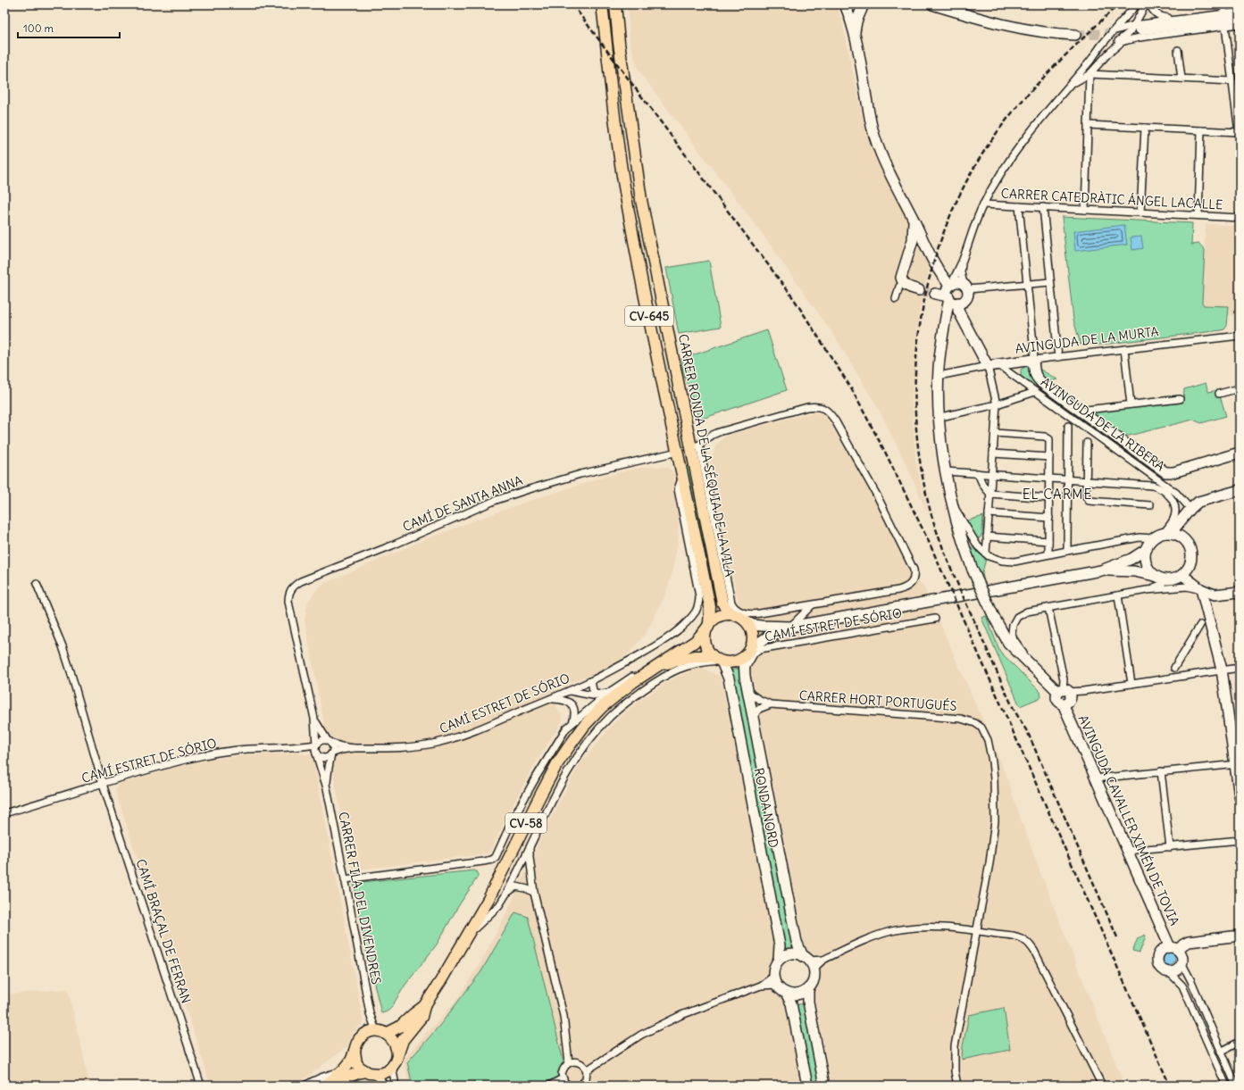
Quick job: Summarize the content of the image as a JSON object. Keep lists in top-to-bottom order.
{
  "streets": {
    "main road": ["CV-645", "CARRER RONDA DE LA SÉQUIA DE LA VILA", "CV-58"],
    "street": [
      "CARRER CATEDRÀTIC ÁNGEL LACALLE",
      "AVINGUDA DE LA MURTA",
      "AVINGUDA DE LA RIBERA",
      "CAMÍ DE SANTA ANNA",
      "CAMÍ ESTRET DE SÓRIO",
      "CARRER HORT PORTUGUÉS",
      "RONDA NORD",
      "AVINGUDA CAVALLER XIMÉN DE TOVIA",
      "CARRER FILA DEL DIVENDRES",
      "CAMÍ BRAÇAL DE FERRAN"
    ]
  },
  "crossings": [
    ["CV-645", "CARRER RONDA DE LA SÉQUIA DE LA VILA"],
    ["CV-645", "CAMÍ ESTRET DE SÓRIO"],
    ["CV-645", "RONDA NORD"],
    ["CV-645", "CV-58"],
    ["AVINGUDA DE LA MURTA", "AVINGUDA DE LA RIBERA"],
    ["CARRER RONDA DE LA SÉQUIA DE LA VILA", "CAMÍ DE SANTA ANNA"],
    ["CARRER RONDA DE LA SÉQUIA DE LA VILA", "CAMÍ ESTRET DE SÓRIO"],
    ["CARRER RONDA DE LA SÉQUIA DE LA VILA", "RONDA NORD"],
    ["CARRER RONDA DE LA SÉQUIA DE LA VILA", "CV-58"],
    ["CAMÍ DE SANTA ANNA", "CARRER FILA DEL DIVENDRES"],
    ["CAMÍ ESTRET DE SÓRIO", "RONDA NORD"],
    ["CAMÍ ESTRET DE SÓRIO", "CV-58"],
    ["CAMÍ ESTRET DE SÓRIO", "CARRER FILA DEL DIVENDRES"],
    ["CAMÍ ESTRET DE SÓRIO", "CAMÍ BRAÇAL DE FERRAN"],
    ["CARRER HORT PORTUGUÉS", "RONDA NORD"],
    ["RONDA NORD", "CV-58"],
    ["CV-58", "CARRER FILA DEL DIVENDRES"]
  ],
  "districts": ["EL CARME"],
  "scale_bar": "100 m"
}
